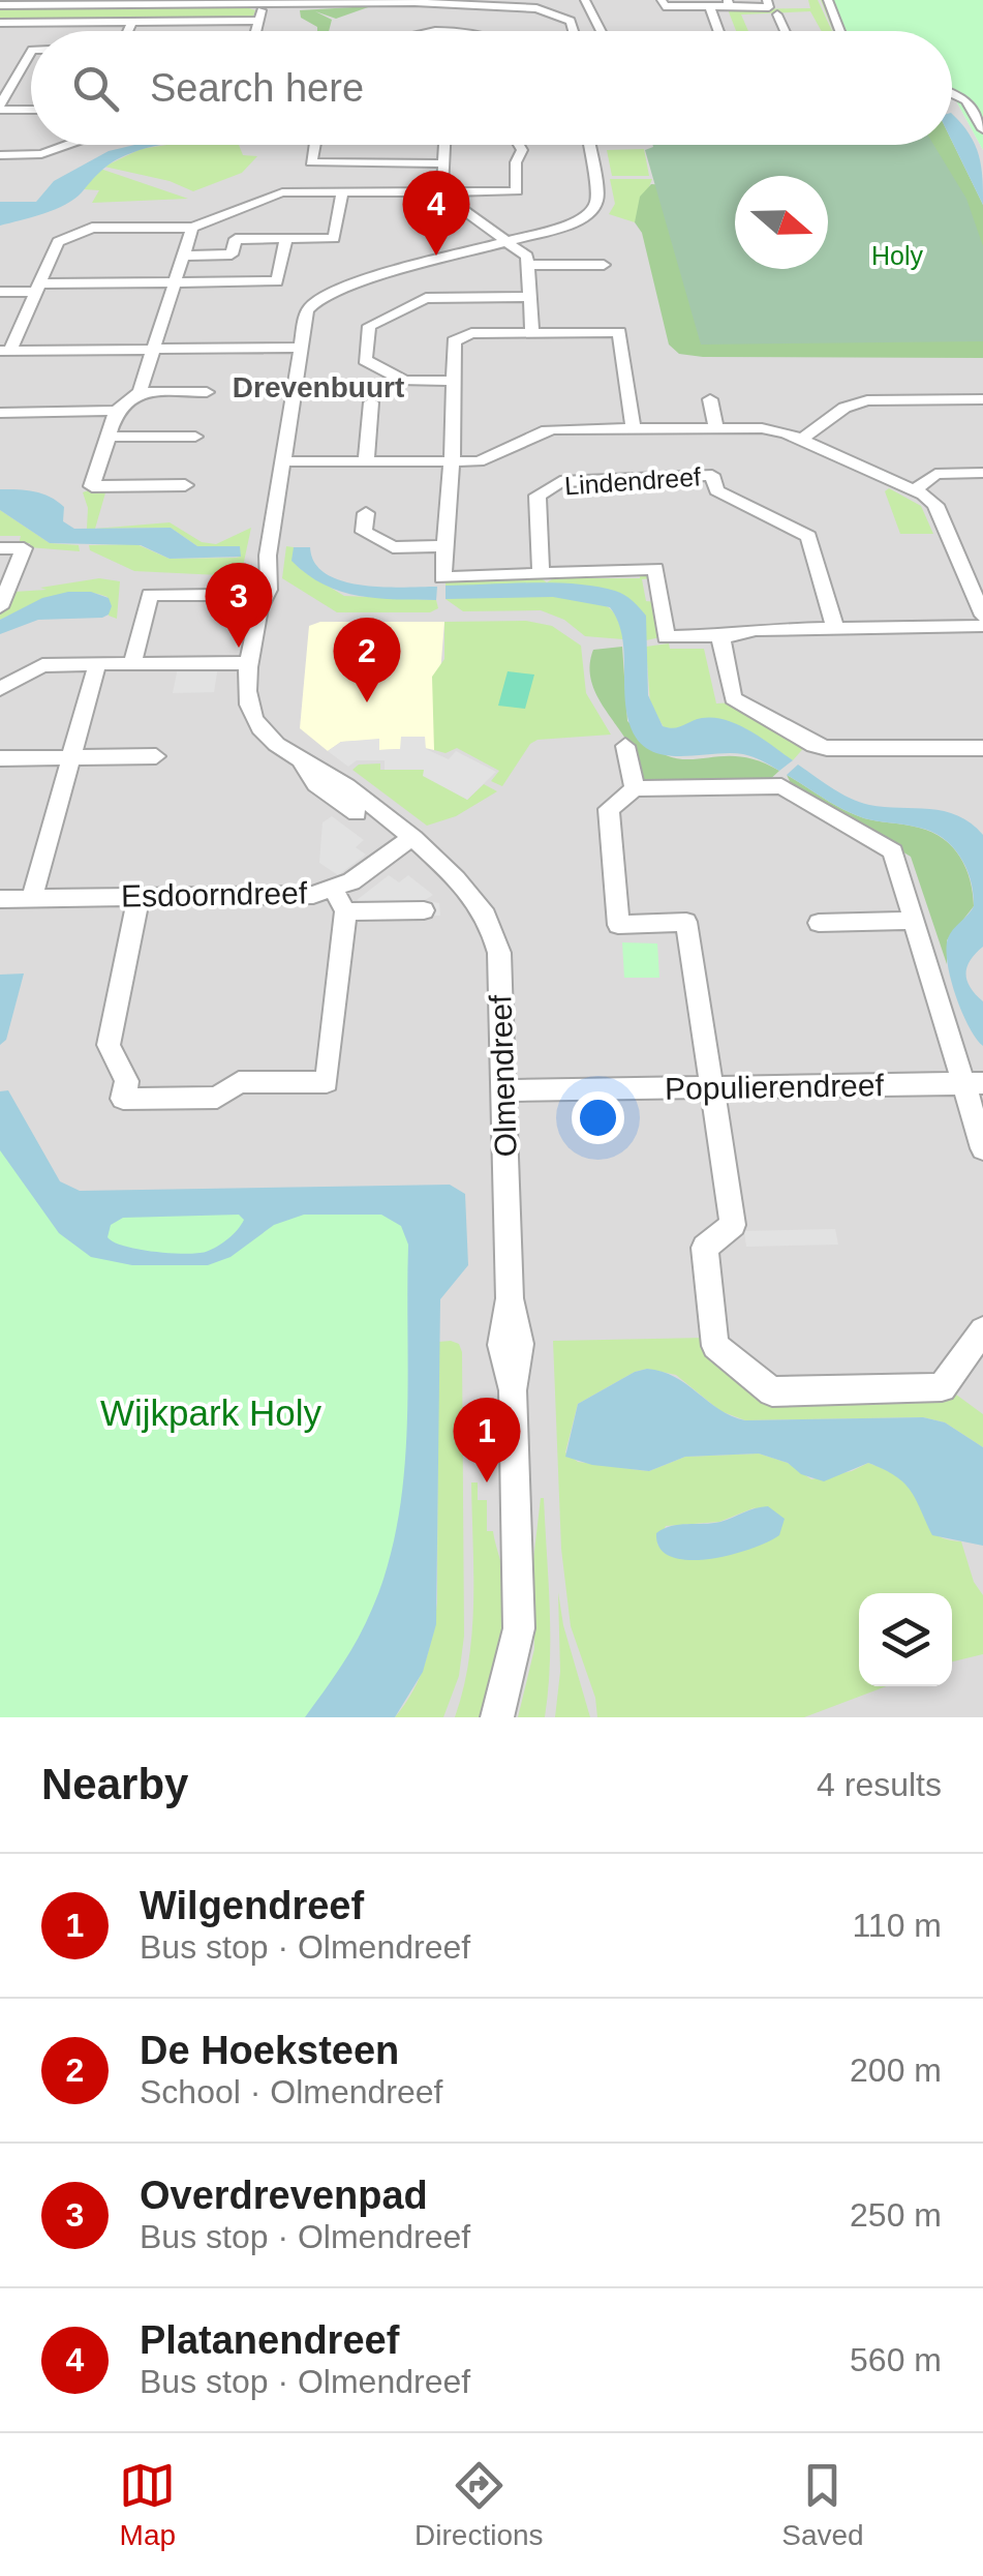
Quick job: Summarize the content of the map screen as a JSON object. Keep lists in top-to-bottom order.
{
  "streets": {
    "street": [
      "Lindendreef",
      "Esdoorndreef",
      "Olmendreef",
      "Populierendreef"
    ]
  },
  "crossings": [
    ["Esdoorndreef", "Olmendreef"],
    ["Olmendreef", "Populierendreef"]
  ],
  "districts": ["Drevenbuurt"],
  "parks": ["Holy", "Wijkpark Holy"],
  "north": "right",
  "page": {
    "search": "Search here",
    "pins": [
      "4",
      "3",
      "2",
      "1"
    ],
    "heading": ["Nearby", "4 results"],
    "list": [
      {
        "mark": "1",
        "name": "Wilgendreef",
        "note": "Bus stop · Olmendreef",
        "value": "110 m"
      },
      {
        "mark": "2",
        "name": "De Hoeksteen",
        "note": "School · Olmendreef",
        "value": "200 m"
      },
      {
        "mark": "3",
        "name": "Overdrevenpad",
        "note": "Bus stop · Olmendreef",
        "value": "250 m"
      },
      {
        "mark": "4",
        "name": "Platanendreef",
        "note": "Bus stop · Olmendreef",
        "value": "560 m"
      }
    ],
    "nav": ["Map", "Directions", "Saved"]
  }
}
